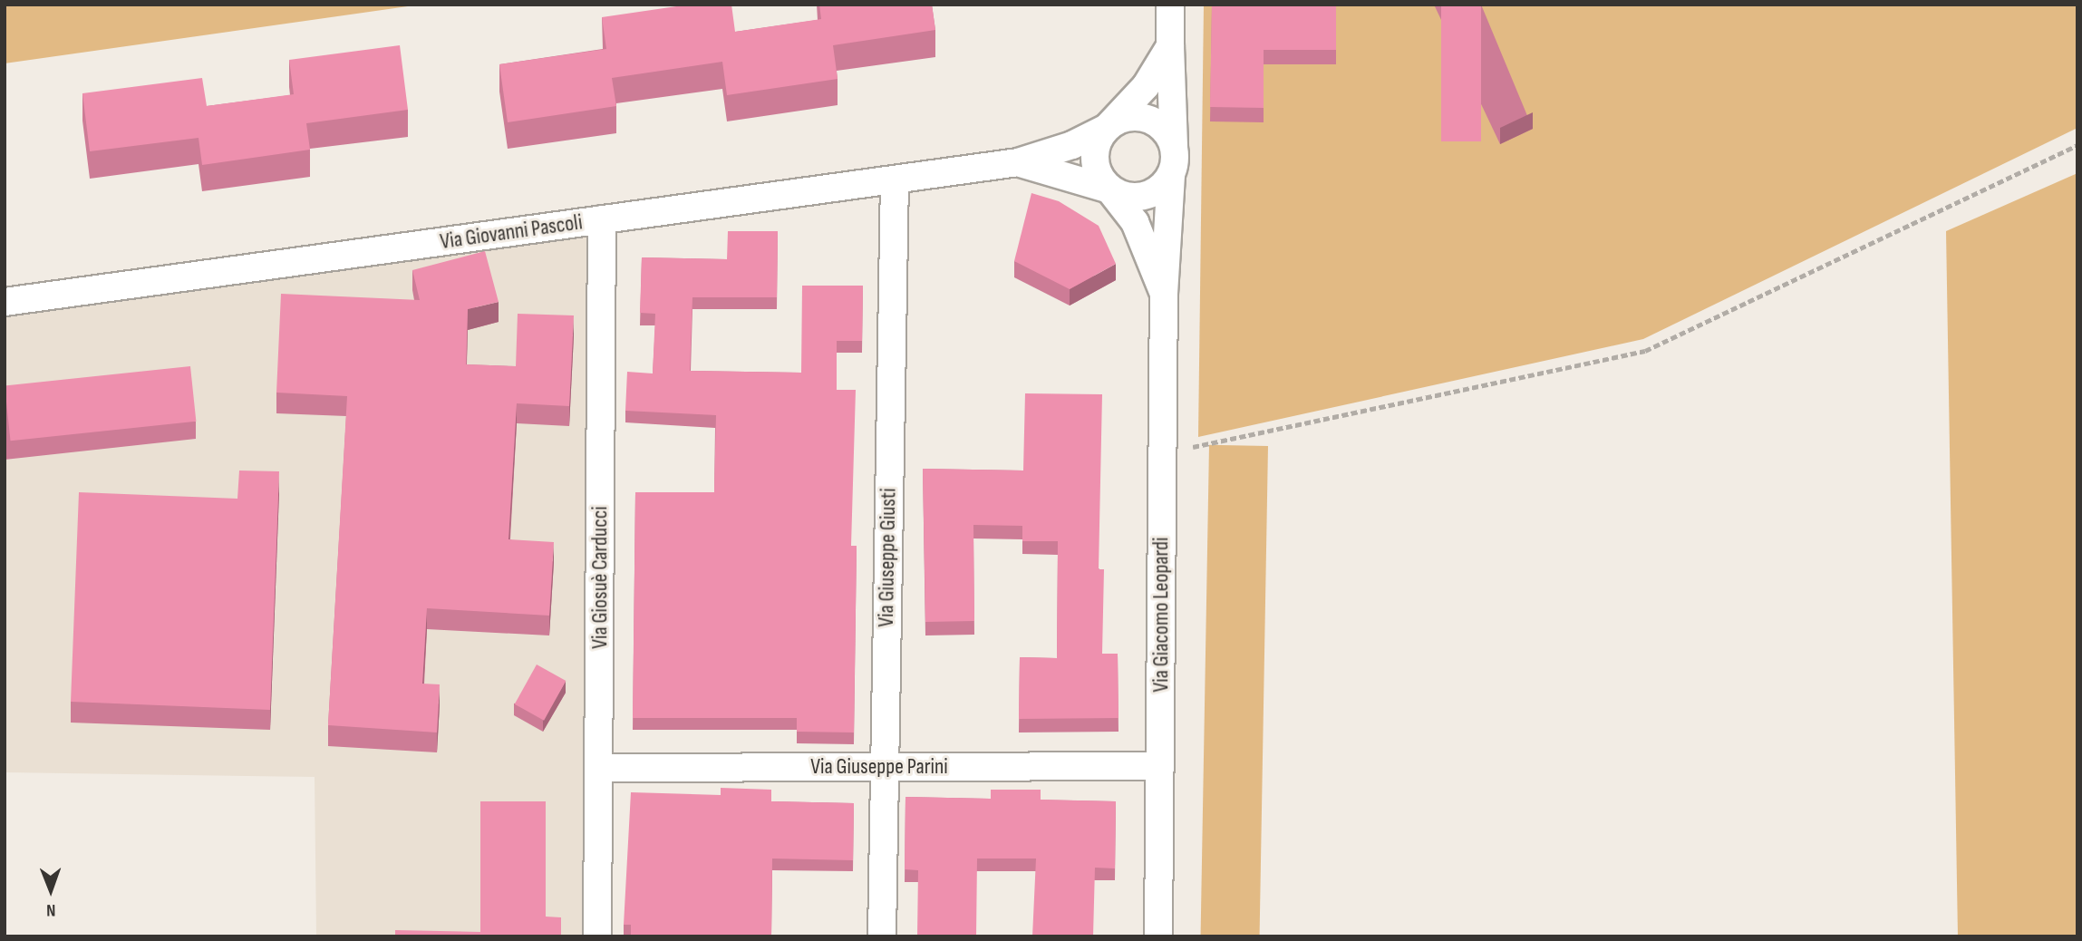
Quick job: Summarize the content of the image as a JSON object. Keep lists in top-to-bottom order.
{
  "streets": {
    "street": [
      "Via Giovanni Pascoli",
      "Via Giuseppe Giusti",
      "Via Giosuè Carducci",
      "Via Giacomo Leopardi",
      "Via Giuseppe Parini"
    ]
  },
  "crossings": [
    ["Via Giovanni Pascoli", "Via Giuseppe Giusti"],
    ["Via Giovanni Pascoli", "Via Giosuè Carducci"],
    ["Via Giovanni Pascoli", "Via Giacomo Leopardi"],
    ["Via Giuseppe Giusti", "Via Giuseppe Parini"],
    ["Via Giosuè Carducci", "Via Giuseppe Parini"],
    ["Via Giacomo Leopardi", "Via Giuseppe Parini"]
  ],
  "north": "bottom"
}
